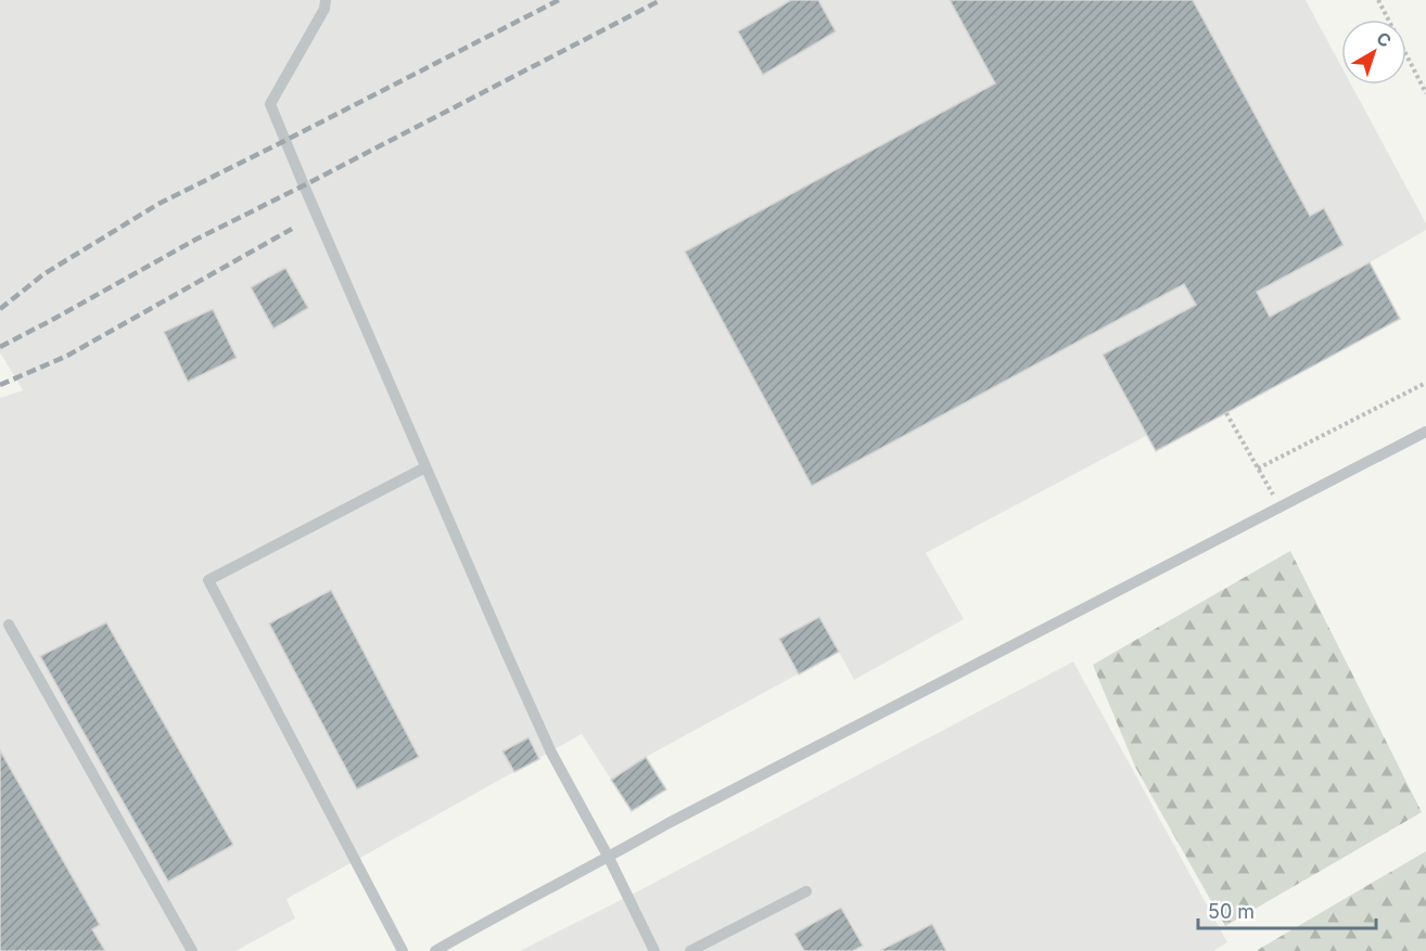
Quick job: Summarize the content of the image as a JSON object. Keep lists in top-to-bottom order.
{
  "scale_bar": "50 m",
  "north": "top right"
}
